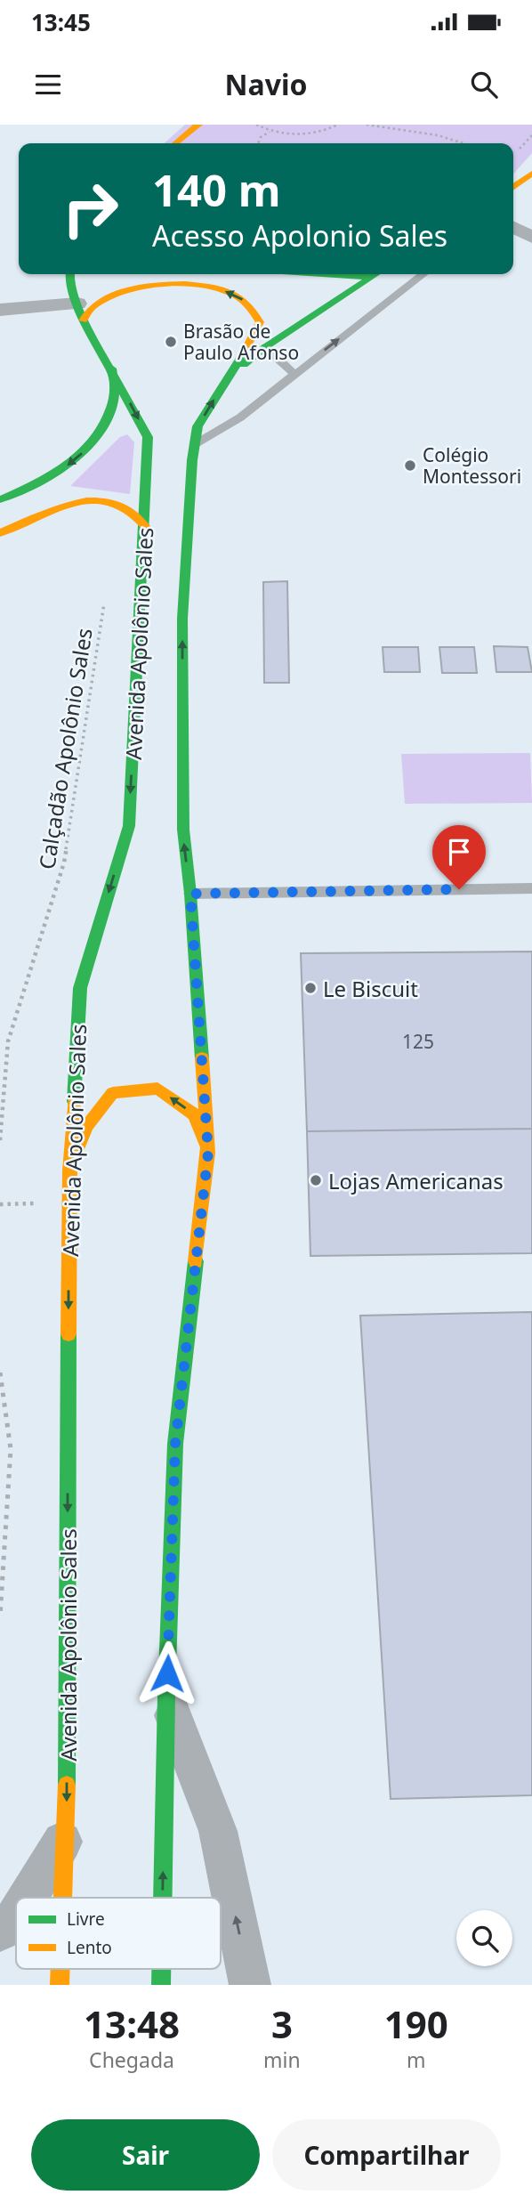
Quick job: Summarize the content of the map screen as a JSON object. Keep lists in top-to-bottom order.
{
  "streets": {
    "street": ["Avenida Apolônio Sales"],
    "path": ["Calçadão Apolônio Sales"]
  },
  "places": [
    "Brasão de Paulo Afonso",
    "Colégio Montessori",
    "Le Biscuit",
    "Lojas Americanas"
  ],
  "house_numbers": ["125"],
  "legend": ["Livre", "Lento"],
  "page": {
    "status": "13:45",
    "header": "Navio",
    "turn": ["140 m", "Acesso Apolonio Sales"],
    "eta": [
      "13:48",
      "Chegada",
      "3",
      "min",
      "190",
      "m"
    ],
    "buttons": ["Sair", "Compartilhar"]
  }
}
